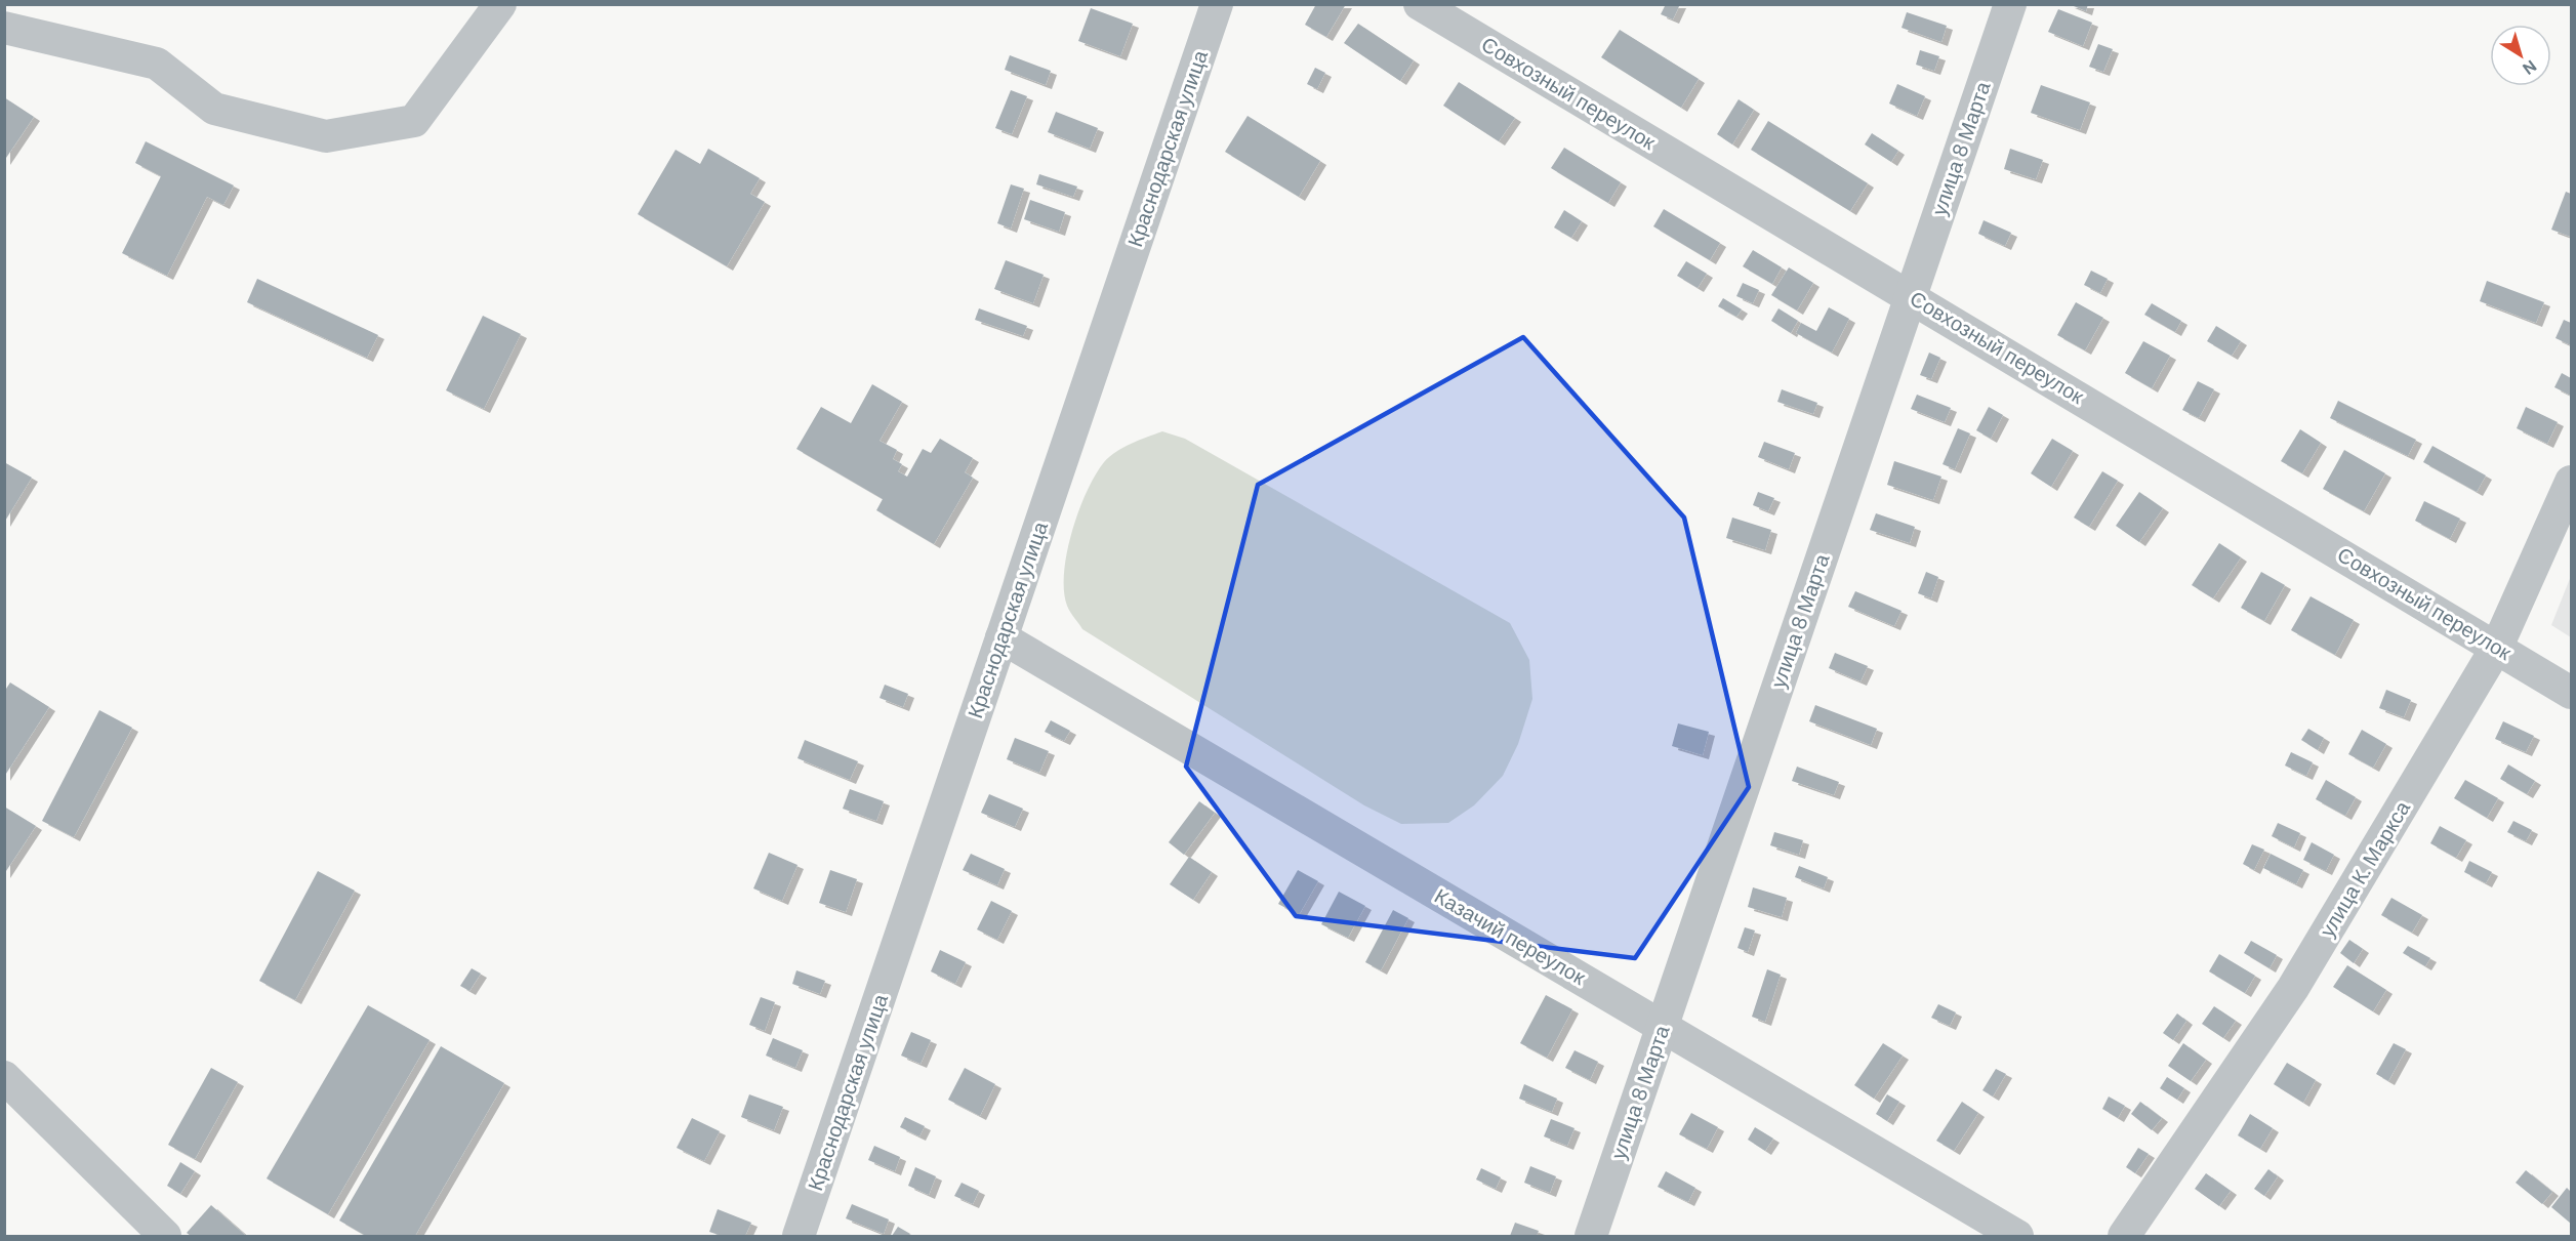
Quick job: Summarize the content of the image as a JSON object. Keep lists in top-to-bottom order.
{
  "streets": {
    "street": [
      "Совхозный переулок",
      "Краснодарская улица",
      "улица 8 Марта",
      "улица К. Маркса",
      "Казачий переулок"
    ]
  },
  "crossings": [
    ["Совхозный переулок", "улица 8 Марта"],
    ["Совхозный переулок", "улица К. Маркса"],
    ["Краснодарская улица", "Казачий переулок"],
    ["улица 8 Марта", "Казачий переулок"]
  ],
  "north": "bottom right"
}
